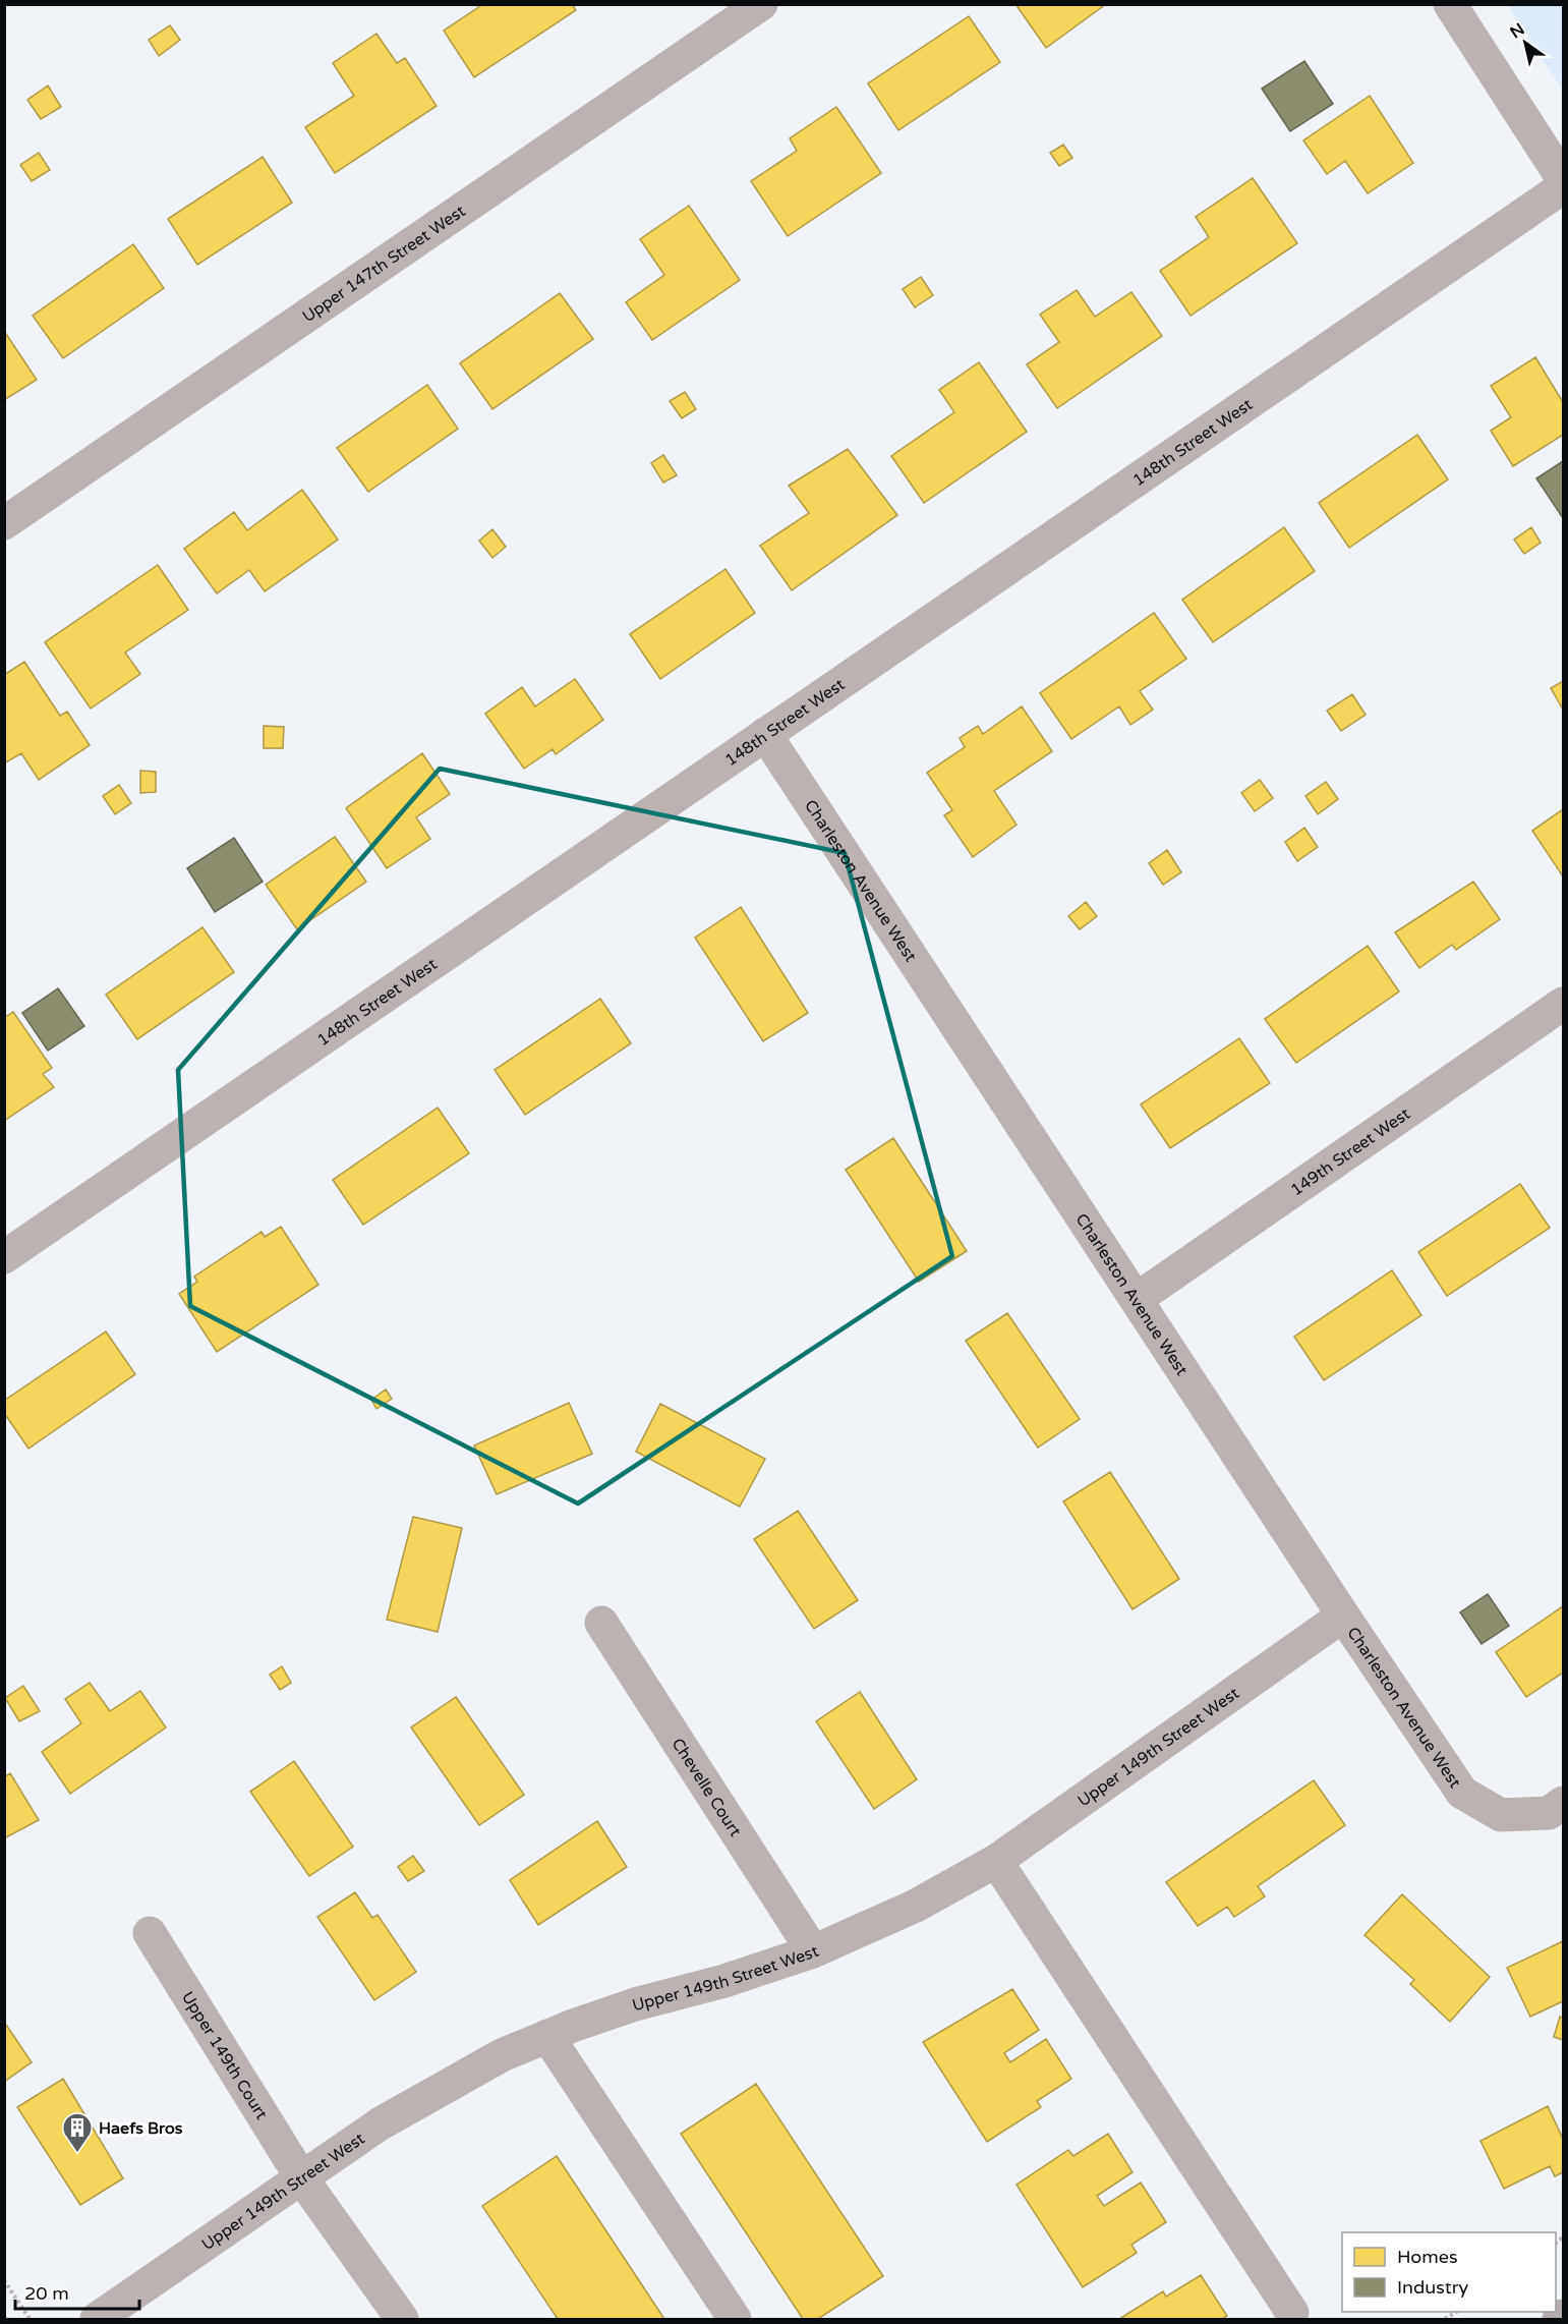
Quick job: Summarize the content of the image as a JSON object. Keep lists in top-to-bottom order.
{
  "streets": {
    "street": [
      "Upper 147th Street West",
      "148th Street West",
      "Charleston Avenue West",
      "149th Street West",
      "Upper 149th Street West",
      "Chevelle Court",
      "Upper 149th Court"
    ]
  },
  "crossings": [
    ["148th Street West", "Charleston Avenue West"],
    ["Charleston Avenue West", "149th Street West"],
    ["Charleston Avenue West", "Upper 149th Street West"],
    ["Upper 149th Street West", "Chevelle Court"],
    ["Upper 149th Street West", "Upper 149th Court"]
  ],
  "places": {
    "building": ["Haefs Bros"]
  },
  "legend": ["Homes", "Industry"],
  "scale_bar": "20 m",
  "north": "top left"
}
